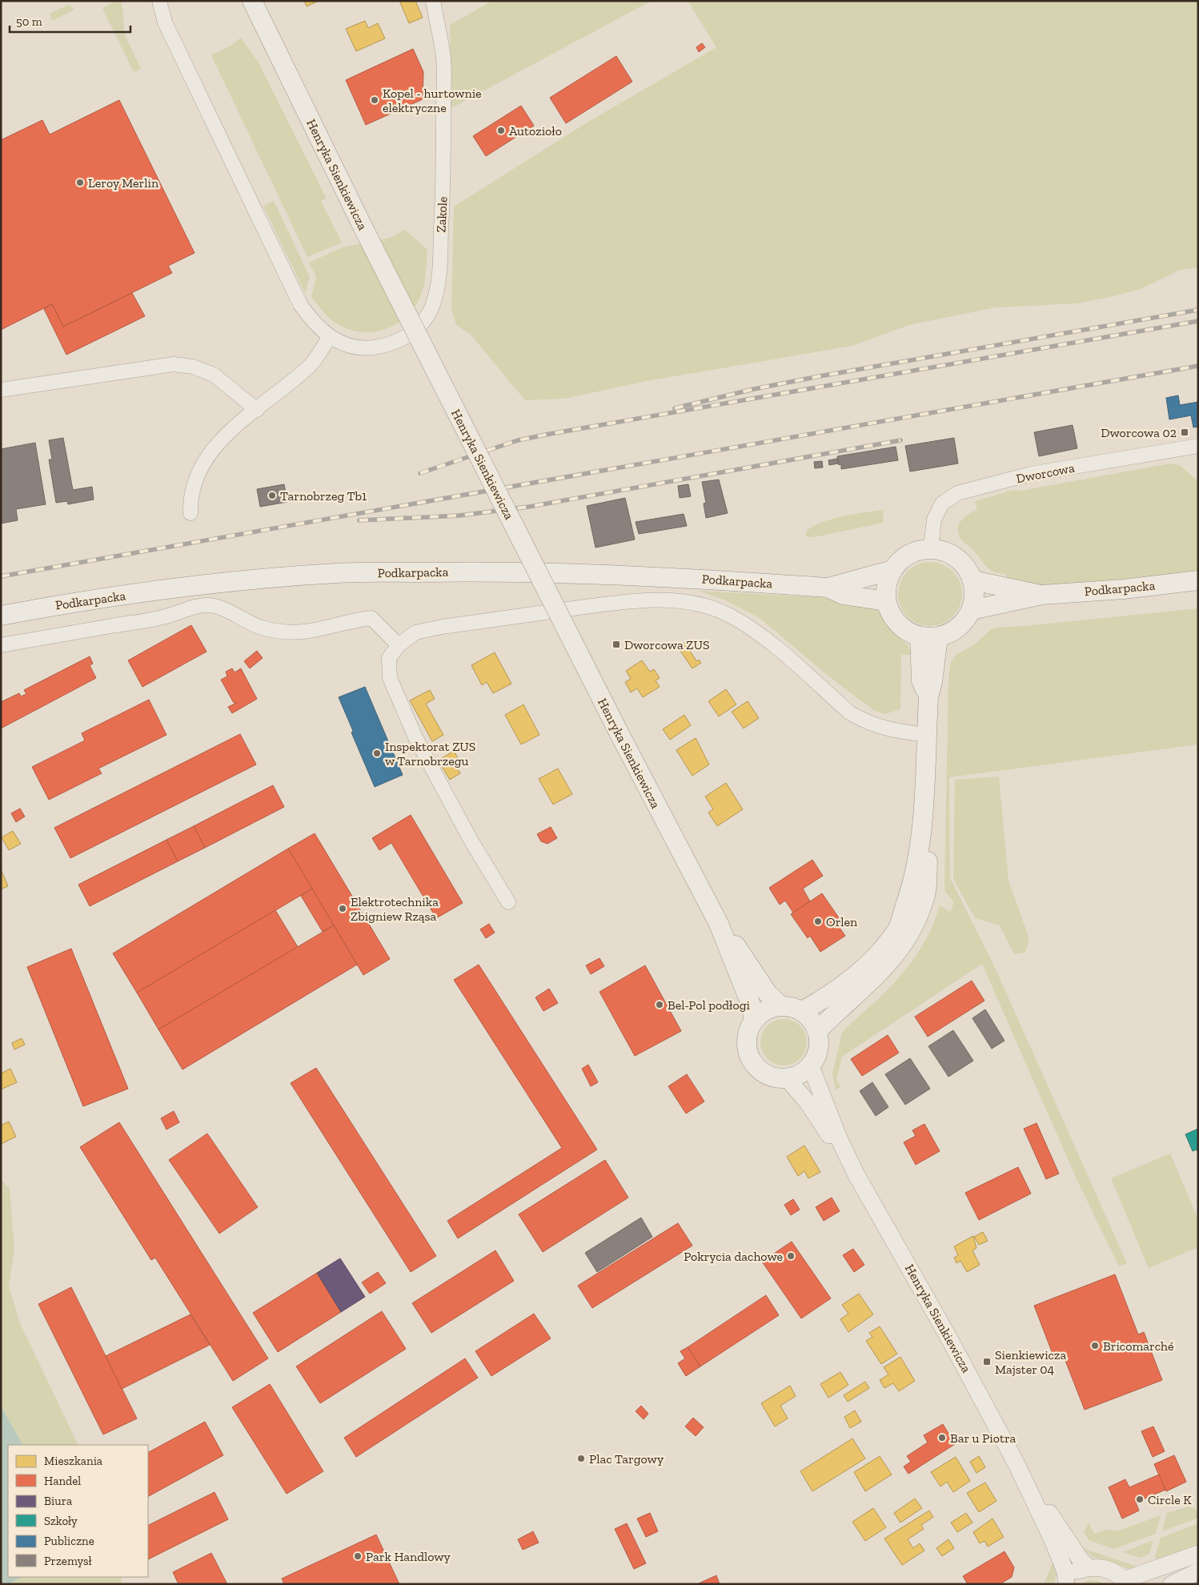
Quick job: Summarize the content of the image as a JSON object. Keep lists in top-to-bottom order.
{
  "streets": {
    "main road": ["Henryka Sienkiewicza", "Podkarpacka"],
    "street": ["Zakole", "Dworcowa"]
  },
  "crossings": [
    ["Dworcowa", "Podkarpacka"]
  ],
  "places": {
    "other": [
      "Kopel - hurtownie elektryczne",
      "Autozioło",
      "Leroy Merlin",
      "Tarnobrzeg Tb1",
      "Inspektorat ZUS w Tarnobrzegu",
      "Elektrotechnika Zbigniew Rząsa",
      "Orlen",
      "Bel-Pol podłogi",
      "Pokrycia dachowe",
      "Bricomarché",
      "Bar u Piotra",
      "Plac Targowy",
      "Circle K",
      "Park Handlowy"
    ],
    "transit": ["Dworcowa 02", "Dworcowa ZUS", "Sienkiewicza Majster 04"]
  },
  "legend": [
    "Mieszkania",
    "Handel",
    "Biura",
    "Szkoły",
    "Publiczne",
    "Przemysł"
  ],
  "scale_bar": "50 m"
}
